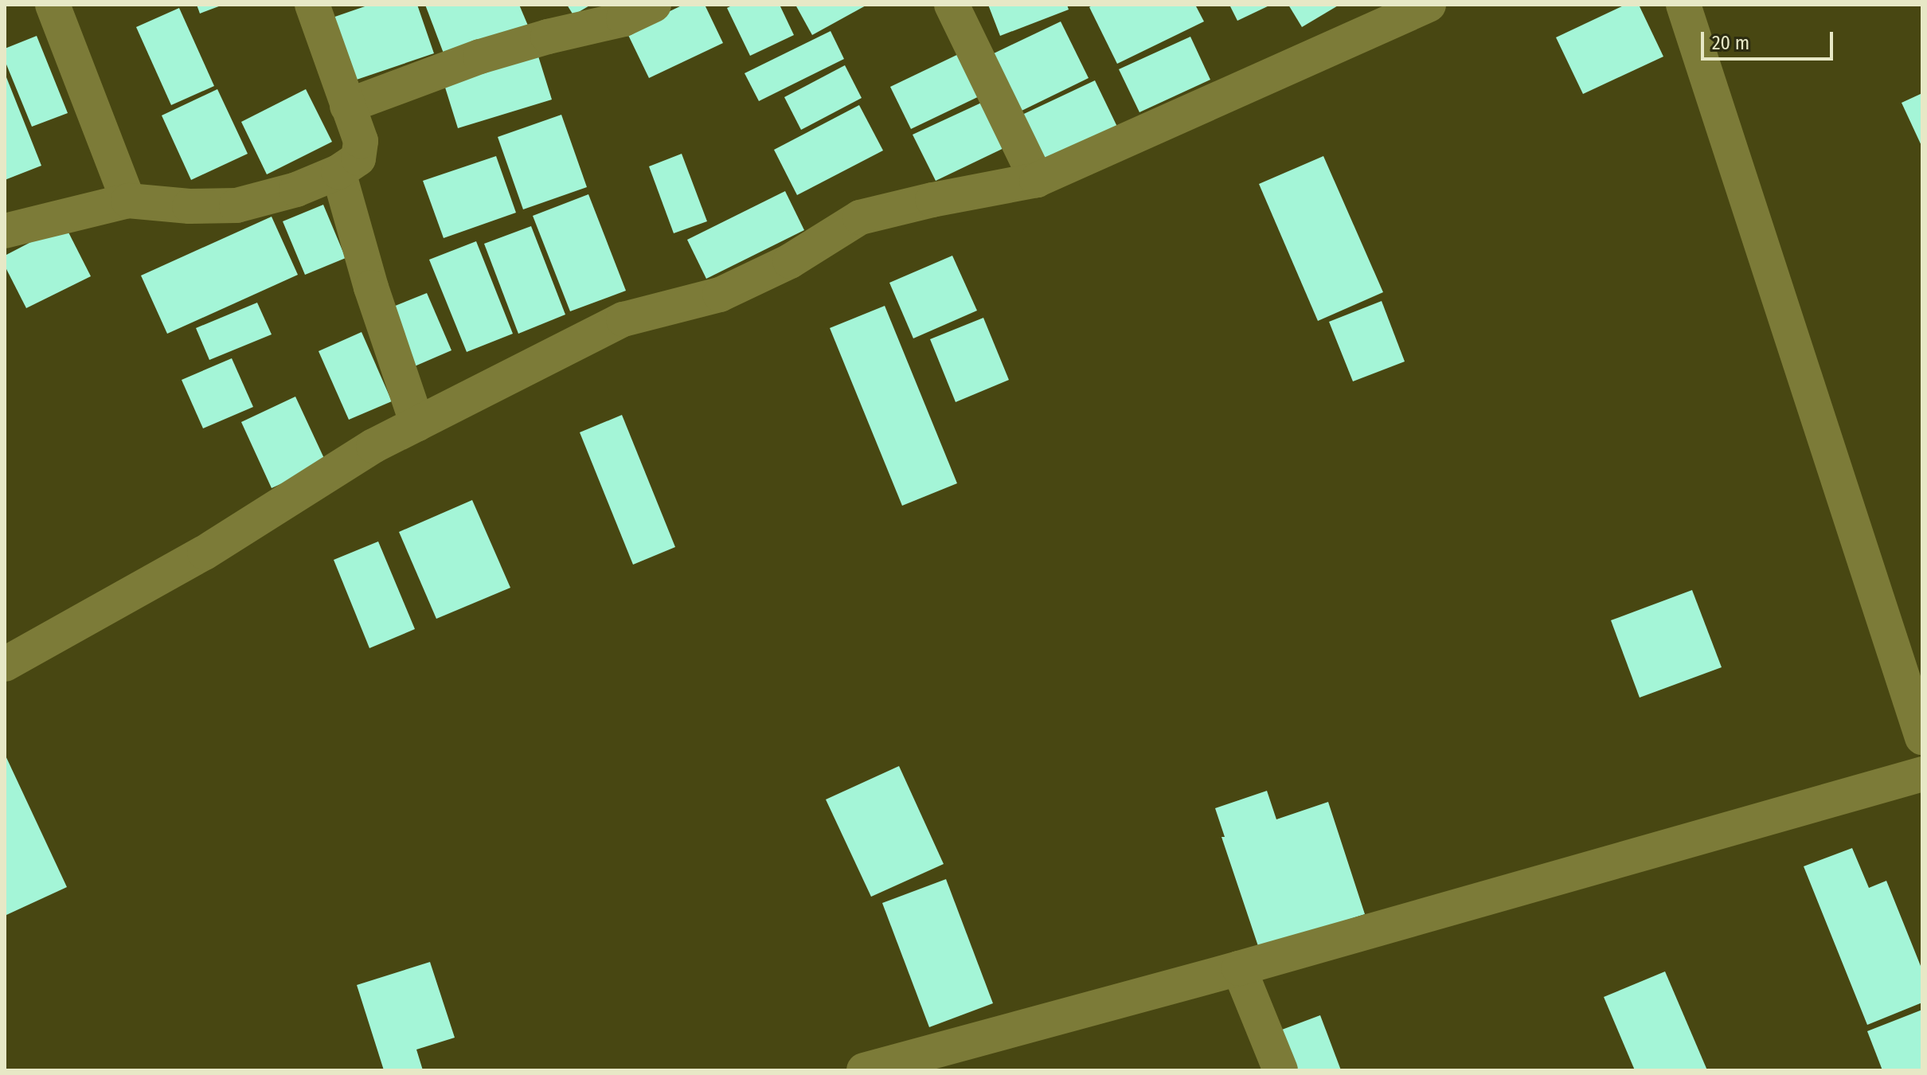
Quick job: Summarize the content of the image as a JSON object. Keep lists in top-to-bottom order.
{
  "scale_bar": "20 m"
}
